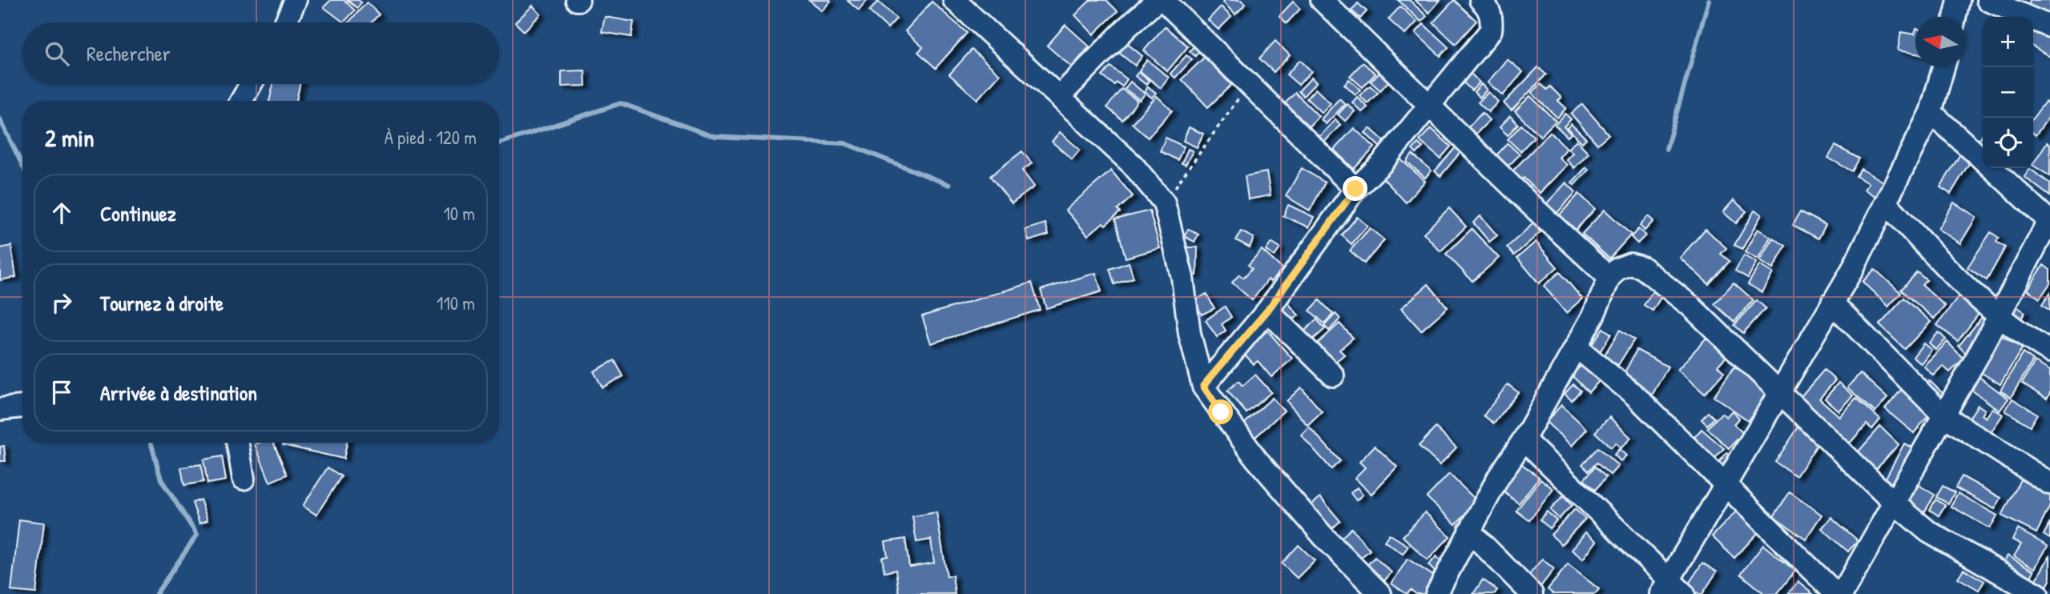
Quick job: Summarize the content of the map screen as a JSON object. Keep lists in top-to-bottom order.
{
  "north": "left",
  "page": {
    "map_buttons": ["+", "−"],
    "search": "Rechercher",
    "heading": ["2 min", "À pied · 120 m"],
    "list": [
      ["Continuez", "10 m"],
      ["Tournez à droite", "110 m"],
      "Arrivée à destination"
    ]
  }
}
